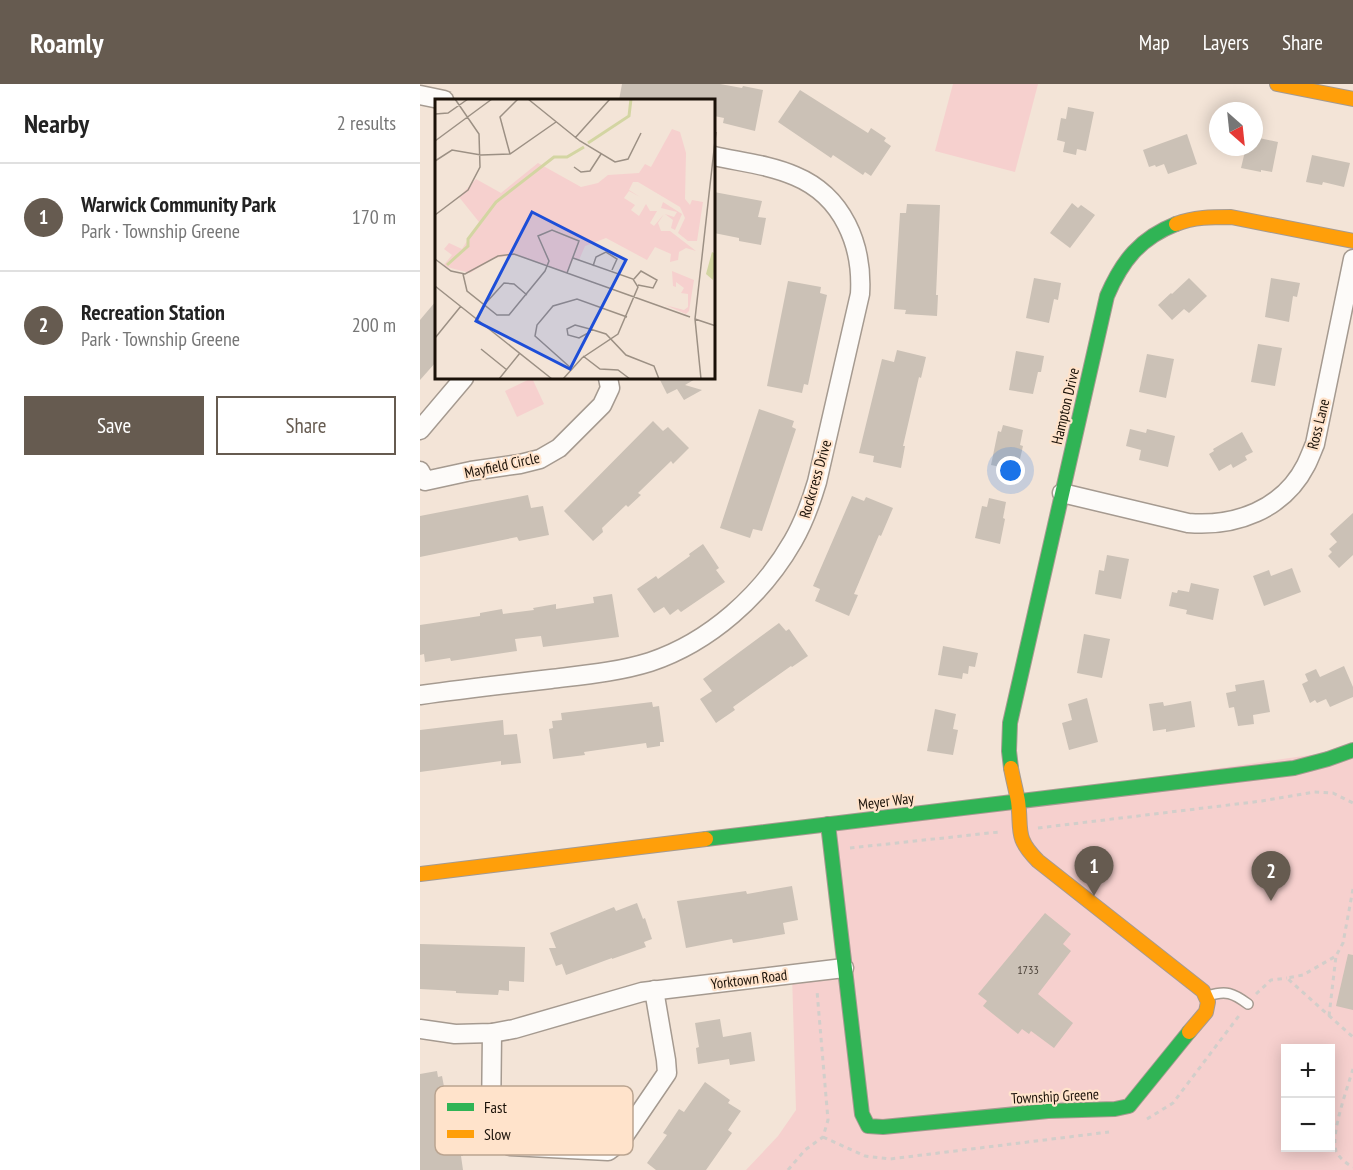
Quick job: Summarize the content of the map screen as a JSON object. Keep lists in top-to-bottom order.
{
  "streets": {
    "street": [
      "Hampton Drive",
      "Ross Lane",
      "Mayfield Circle",
      "Rockcress Drive",
      "Meyer Way",
      "Yorktown Road",
      "Township Greene"
    ]
  },
  "crossings": [
    ["Hampton Drive", "Ross Lane"],
    ["Hampton Drive", "Meyer Way"],
    ["Meyer Way", "Township Greene"],
    ["Yorktown Road", "Township Greene"]
  ],
  "house_numbers": ["1733"],
  "legend": ["Fast", "Slow"],
  "north": "bottom right",
  "page": {
    "header": "Roamly",
    "nav": ["Map", "Layers", "Share"],
    "heading": ["Nearby", "2 results"],
    "list": [
      {
        "mark": "1",
        "name": "Warwick Community Park",
        "note": "Park · Township Greene",
        "value": "170 m"
      },
      {
        "mark": "2",
        "name": "Recreation Station",
        "note": "Park · Township Greene",
        "value": "200 m"
      }
    ],
    "buttons": ["Save", "Share"],
    "pins": ["1", "2"],
    "map_buttons": ["+", "−"]
  }
}
